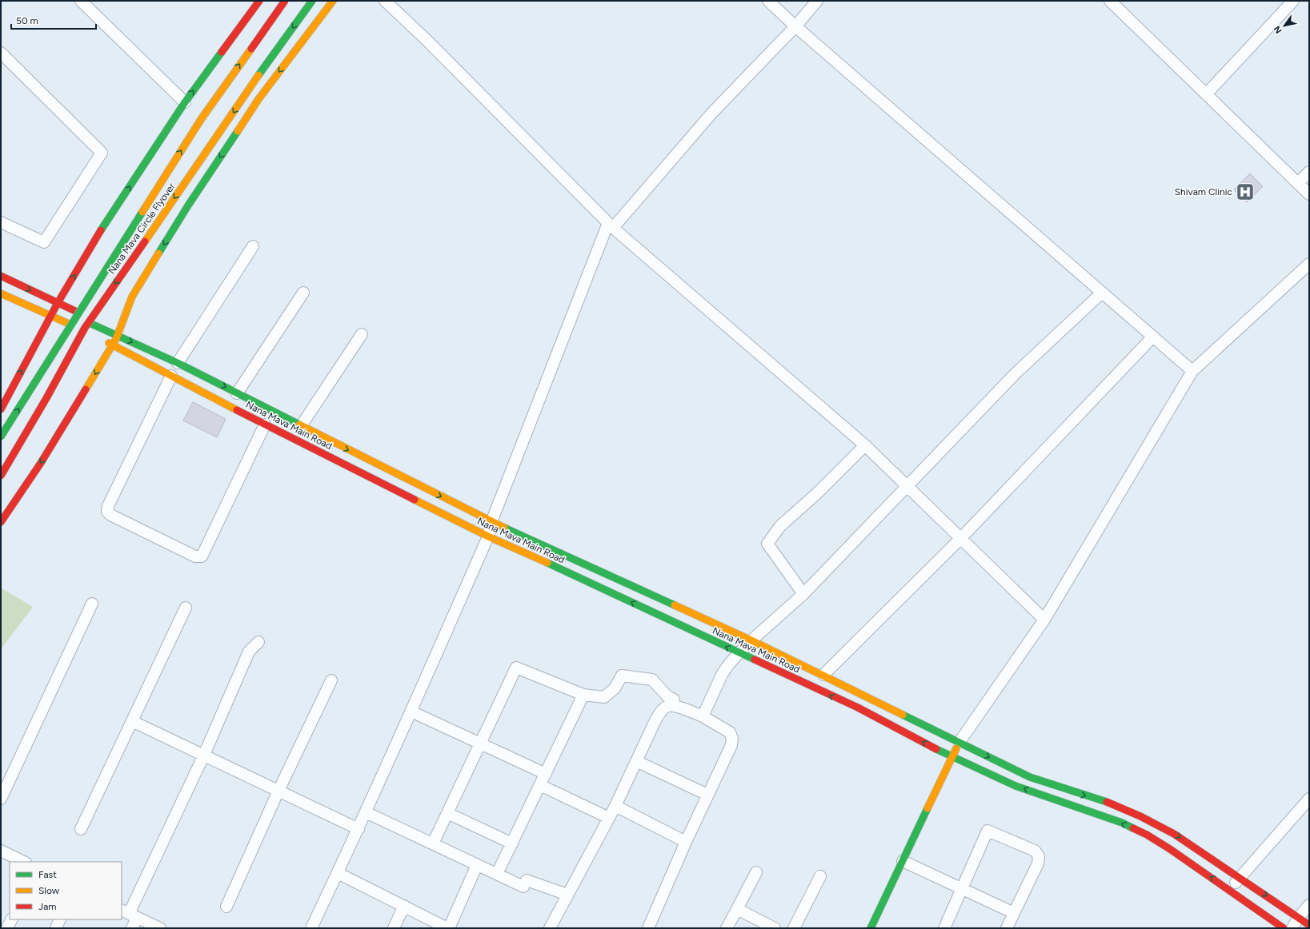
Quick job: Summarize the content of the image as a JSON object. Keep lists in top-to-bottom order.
{
  "streets": {
    "main road": ["Nana Mava Circle Flyover", "Nana Mava Main Road"]
  },
  "places": {
    "hospital": ["Shivam Clinic"]
  },
  "legend": ["Fast", "Slow", "Jam"],
  "scale_bar": "50 m",
  "north": "bottom left"
}
